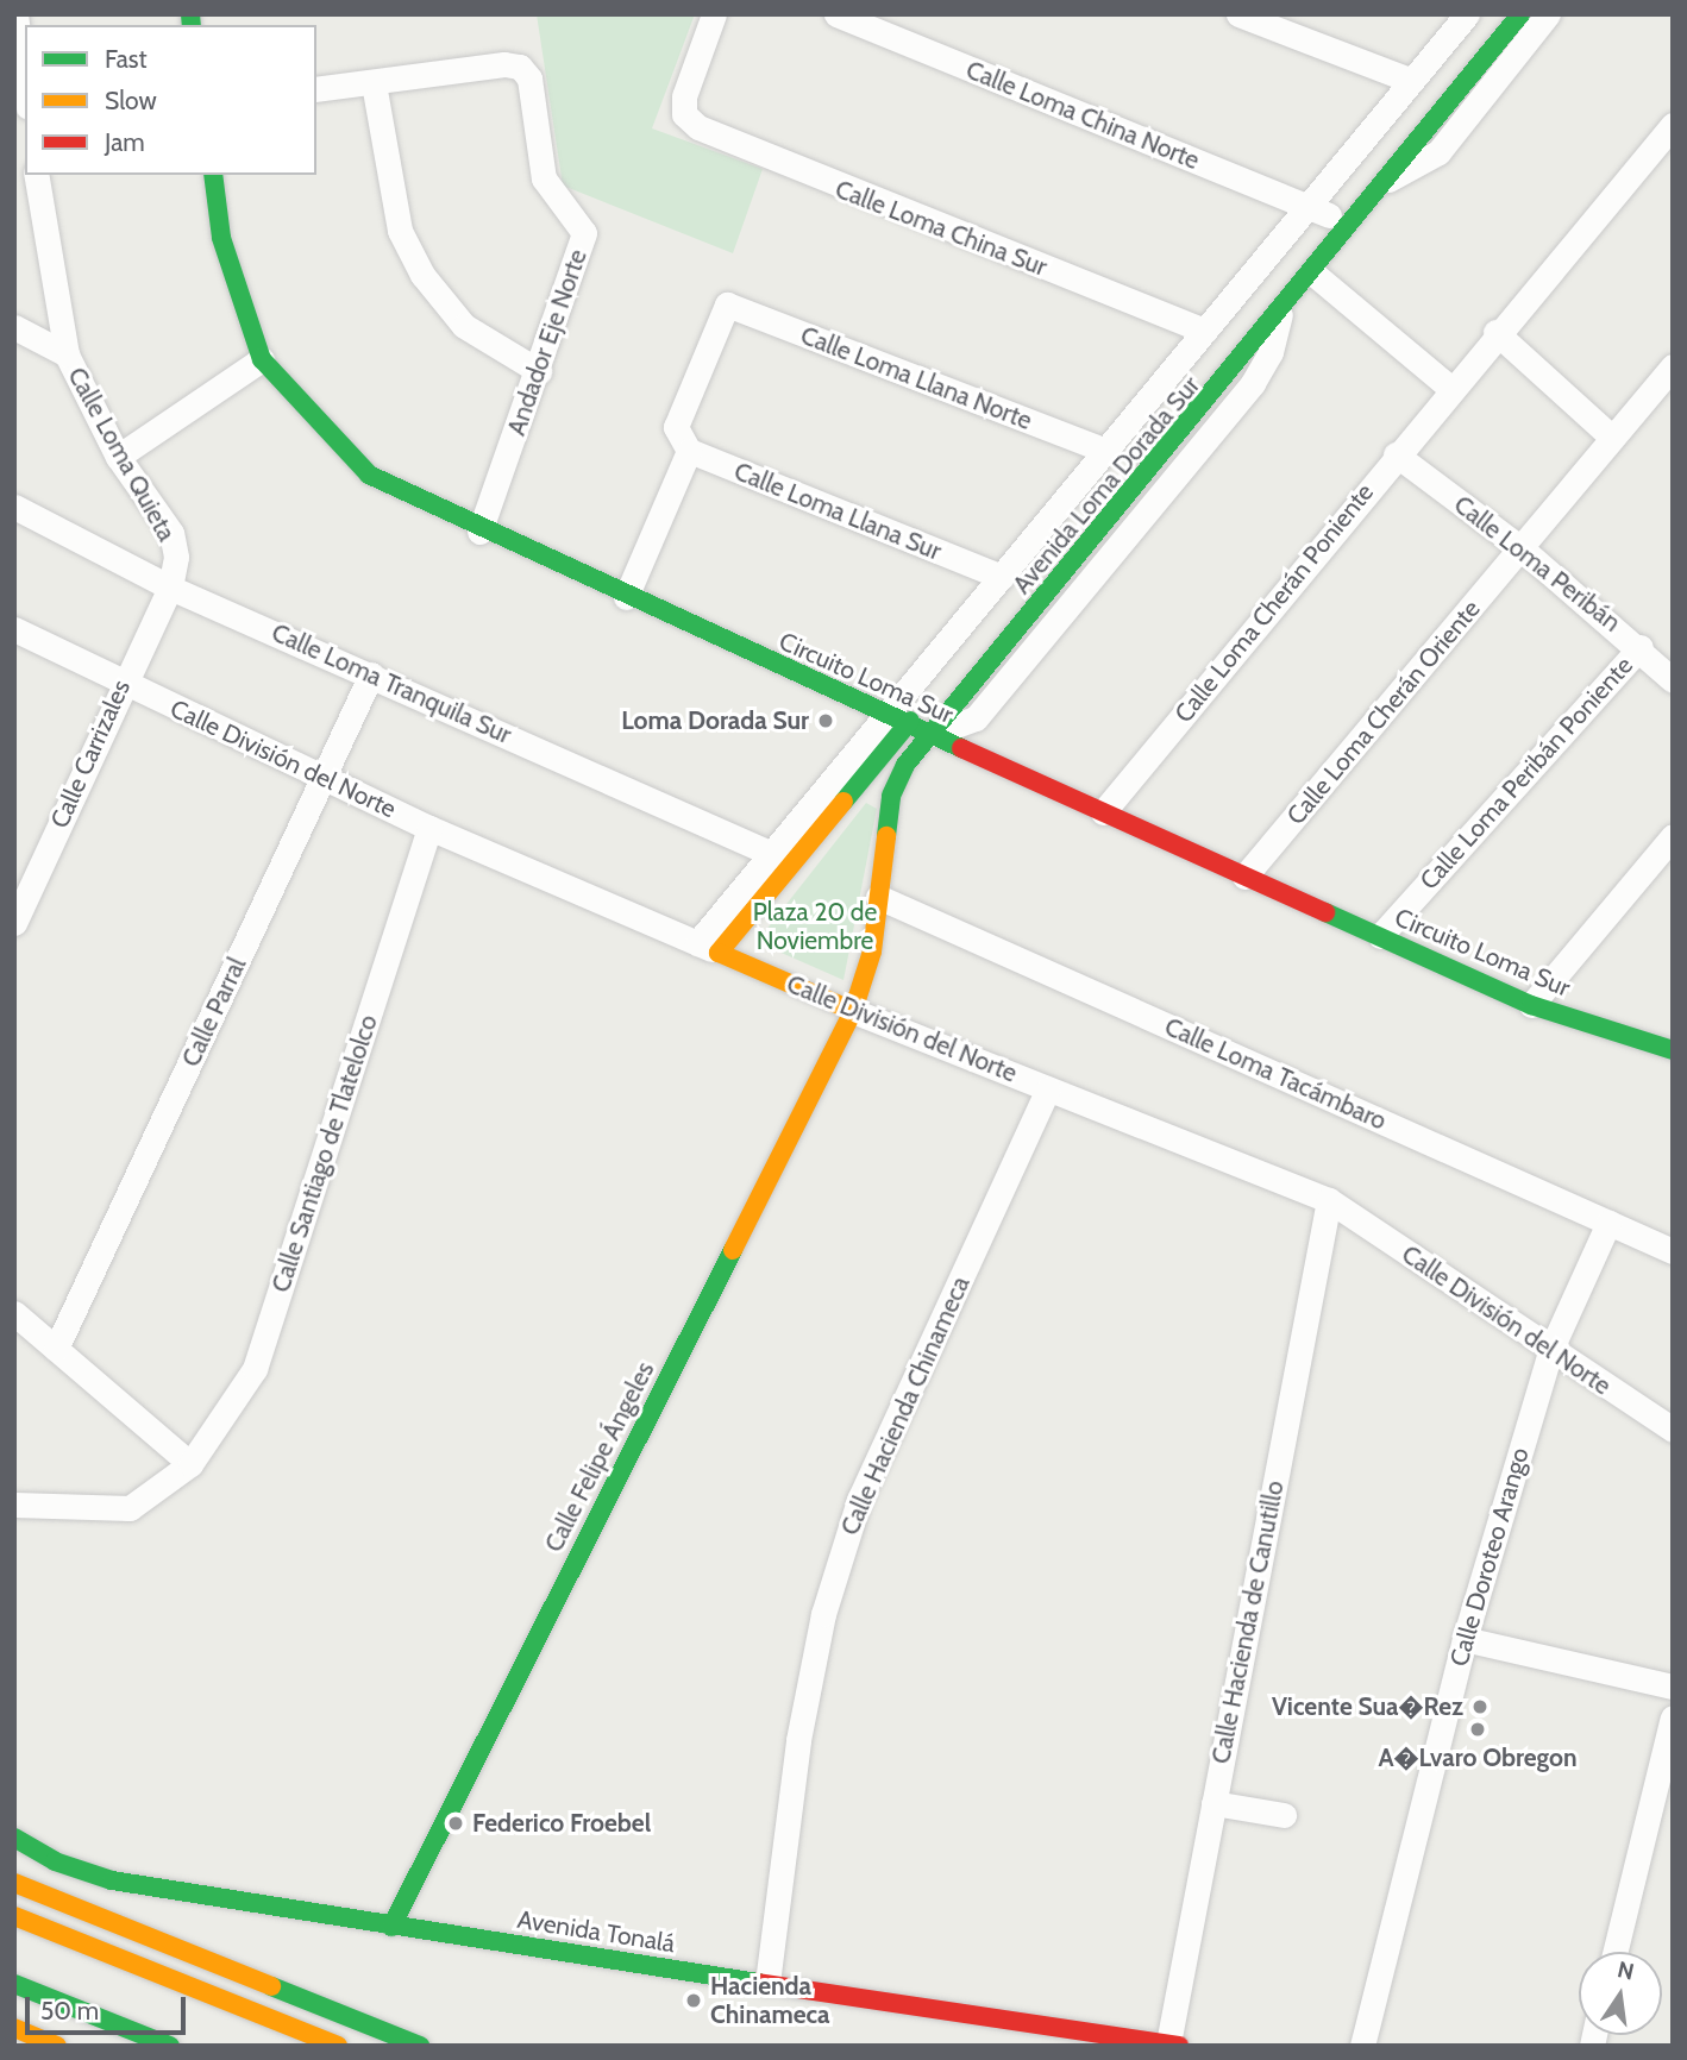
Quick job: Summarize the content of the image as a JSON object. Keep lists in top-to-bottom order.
{
  "streets": {
    "main road": [
      "Avenida Loma Dorada Sur",
      "Circuito Loma Sur",
      "Calle División del Norte",
      "Calle Felipe Ángeles",
      "Avenida Tonalá"
    ],
    "street": [
      "Calle Loma China Norte",
      "Calle Loma China Sur",
      "Andador Eje Norte",
      "Calle Loma Llana Norte",
      "Calle Loma Quieta",
      "Calle Loma Llana Sur",
      "Calle Loma Peribán",
      "Calle Loma Cherán Poniente",
      "Calle Loma Tranquila Sur",
      "Calle Loma Cherán Oriente",
      "Calle Carrizales",
      "Calle Loma Peribán Poniente",
      "Calle Parral",
      "Calle Loma Tacámbaro",
      "Calle Santiago de Tlatelolco",
      "Calle Hacienda Chinameca",
      "Calle Doroteo Arango",
      "Calle Hacienda de Canutillo"
    ]
  },
  "crossings": [
    ["Calle Loma China Norte", "Avenida Loma Dorada Sur"],
    ["Calle Loma China Sur", "Avenida Loma Dorada Sur"],
    ["Andador Eje Norte", "Circuito Loma Sur"],
    ["Calle Loma Llana Norte", "Avenida Loma Dorada Sur"],
    ["Calle Loma Llana Norte", "Calle Loma Llana Sur"],
    ["Calle Loma Quieta", "Calle Loma Tranquila Sur"],
    ["Calle Loma Quieta", "Calle Carrizales"],
    ["Avenida Loma Dorada Sur", "Calle Loma Llana Sur"],
    ["Avenida Loma Dorada Sur", "Circuito Loma Sur"],
    ["Avenida Loma Dorada Sur", "Calle Loma Tranquila Sur"],
    ["Avenida Loma Dorada Sur", "Calle División del Norte"],
    ["Avenida Loma Dorada Sur", "Calle Loma Tacámbaro"],
    ["Avenida Loma Dorada Sur", "Calle Felipe Ángeles"],
    ["Calle Loma Peribán", "Calle Loma Cherán Poniente"],
    ["Calle Loma Peribán", "Calle Loma Cherán Oriente"],
    ["Calle Loma Peribán", "Calle Loma Peribán Poniente"],
    ["Calle Loma Cherán Poniente", "Circuito Loma Sur"],
    ["Circuito Loma Sur", "Calle Loma Cherán Oriente"],
    ["Circuito Loma Sur", "Calle Loma Peribán Poniente"],
    ["Calle Loma Tranquila Sur", "Calle Carrizales"],
    ["Calle Loma Tranquila Sur", "Calle Parral"],
    ["Calle Carrizales", "Calle División del Norte"],
    ["Calle División del Norte", "Calle Parral"],
    ["Calle División del Norte", "Calle Santiago de Tlatelolco"],
    ["Calle División del Norte", "Calle Hacienda Chinameca"],
    ["Calle División del Norte", "Calle Felipe Ángeles"],
    ["Calle División del Norte", "Calle Doroteo Arango"],
    ["Calle División del Norte", "Calle Hacienda de Canutillo"],
    ["Calle Loma Tacámbaro", "Calle Doroteo Arango"],
    ["Calle Hacienda Chinameca", "Avenida Tonalá"],
    ["Calle Felipe Ángeles", "Avenida Tonalá"],
    ["Calle Hacienda de Canutillo", "Avenida Tonalá"]
  ],
  "parks": ["Plaza 20 de Noviembre"],
  "places": [
    "Loma Dorada Sur",
    "Vicente Sua�Rez",
    "A�Lvaro Obregon",
    "Federico Froebel",
    "Hacienda Chinameca"
  ],
  "legend": ["Fast", "Slow", "Jam"],
  "scale_bar": "50 m",
  "north": "top"
}
